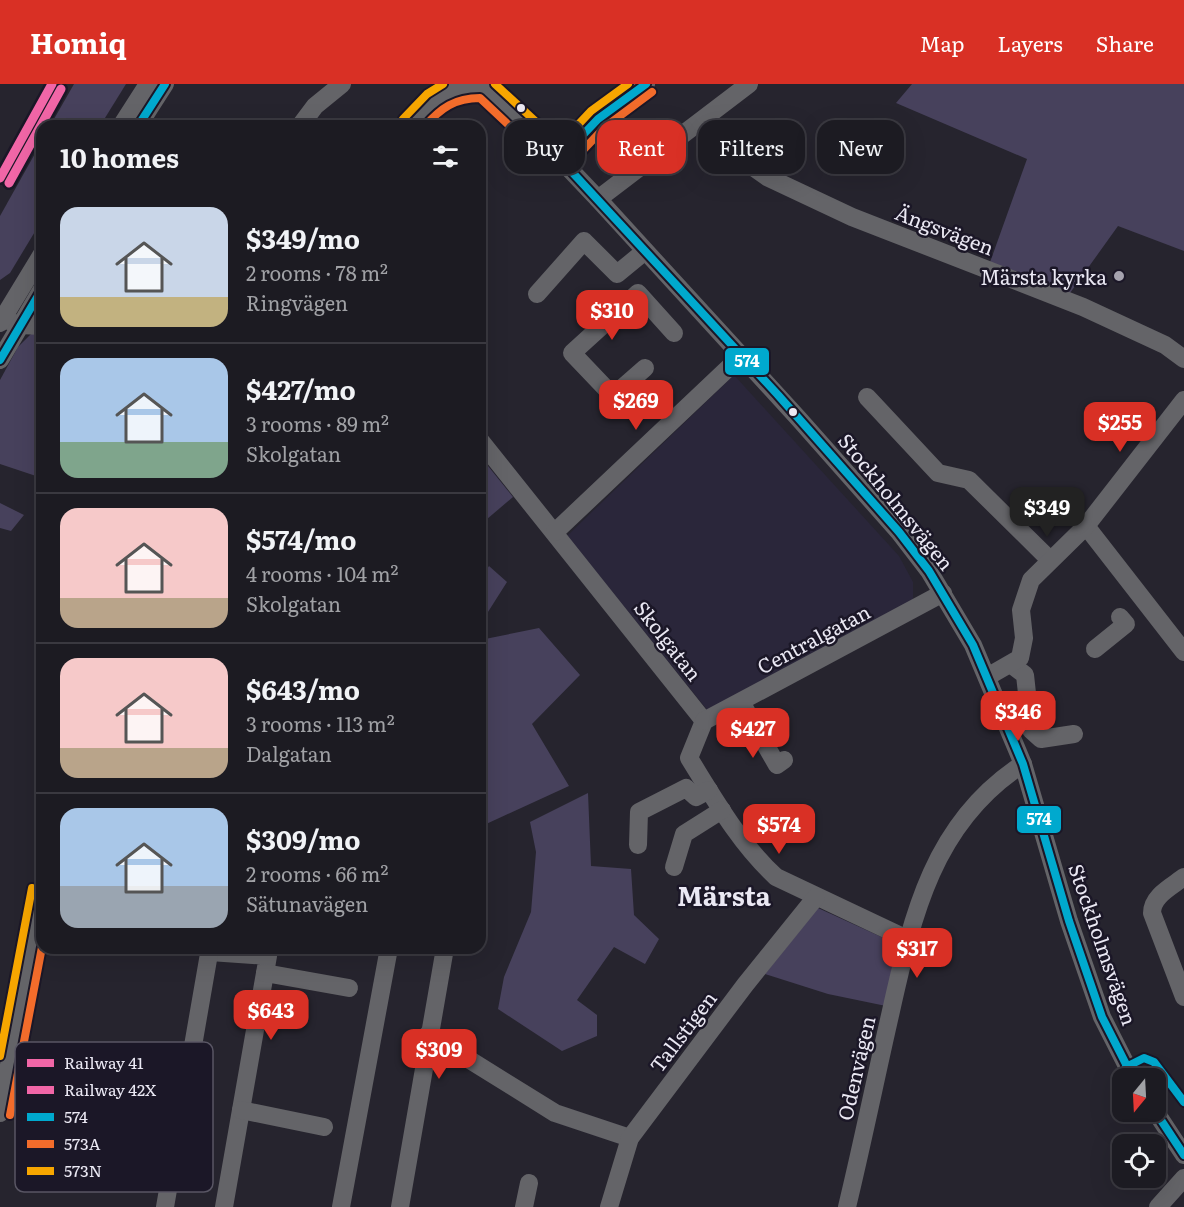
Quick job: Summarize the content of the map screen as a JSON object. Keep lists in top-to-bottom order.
{
  "streets": {
    "street": [
      "Ängsvägen",
      "Stockholmsvägen",
      "Centralgatan",
      "Skolgatan",
      "Tallstigen",
      "Odenvägen"
    ]
  },
  "crossings": [
    ["Stockholmsvägen", "Centralgatan"],
    ["Stockholmsvägen", "Odenvägen"],
    ["Centralgatan", "Skolgatan"]
  ],
  "districts": ["Märsta"],
  "places": ["Märsta kyrka"],
  "lines": [
    "rail line 41",
    "transit line 574",
    "transit line 573N",
    "rail line 42X",
    "transit line 573A"
  ],
  "legend": [
    "Railway 41",
    "Railway 42X",
    "574",
    "573A",
    "573N"
  ],
  "north": "bottom",
  "page": {
    "header": "Homiq",
    "nav": ["Map", "Layers", "Share"],
    "chip": [
      "Buy",
      "Rent",
      "Filters",
      "New"
    ],
    "heading": "10 homes",
    "list": [
      {
        "name": "$349/mo",
        "note": "2 rooms · 78 m² · Ringvägen"
      },
      {
        "name": "$427/mo",
        "note": "3 rooms · 89 m² · Skolgatan"
      },
      {
        "name": "$574/mo",
        "note": "4 rooms · 104 m² · Skolgatan"
      },
      {
        "name": "$643/mo",
        "note": "3 rooms · 113 m² · Dalgatan"
      },
      {
        "name": "$309/mo",
        "note": "2 rooms · 66 m² · Sätunavägen"
      }
    ],
    "price": [
      "$310",
      "$269",
      "$255",
      "$349",
      "$346",
      "$427",
      "$574",
      "$317",
      "$643",
      "$309"
    ]
  }
}
